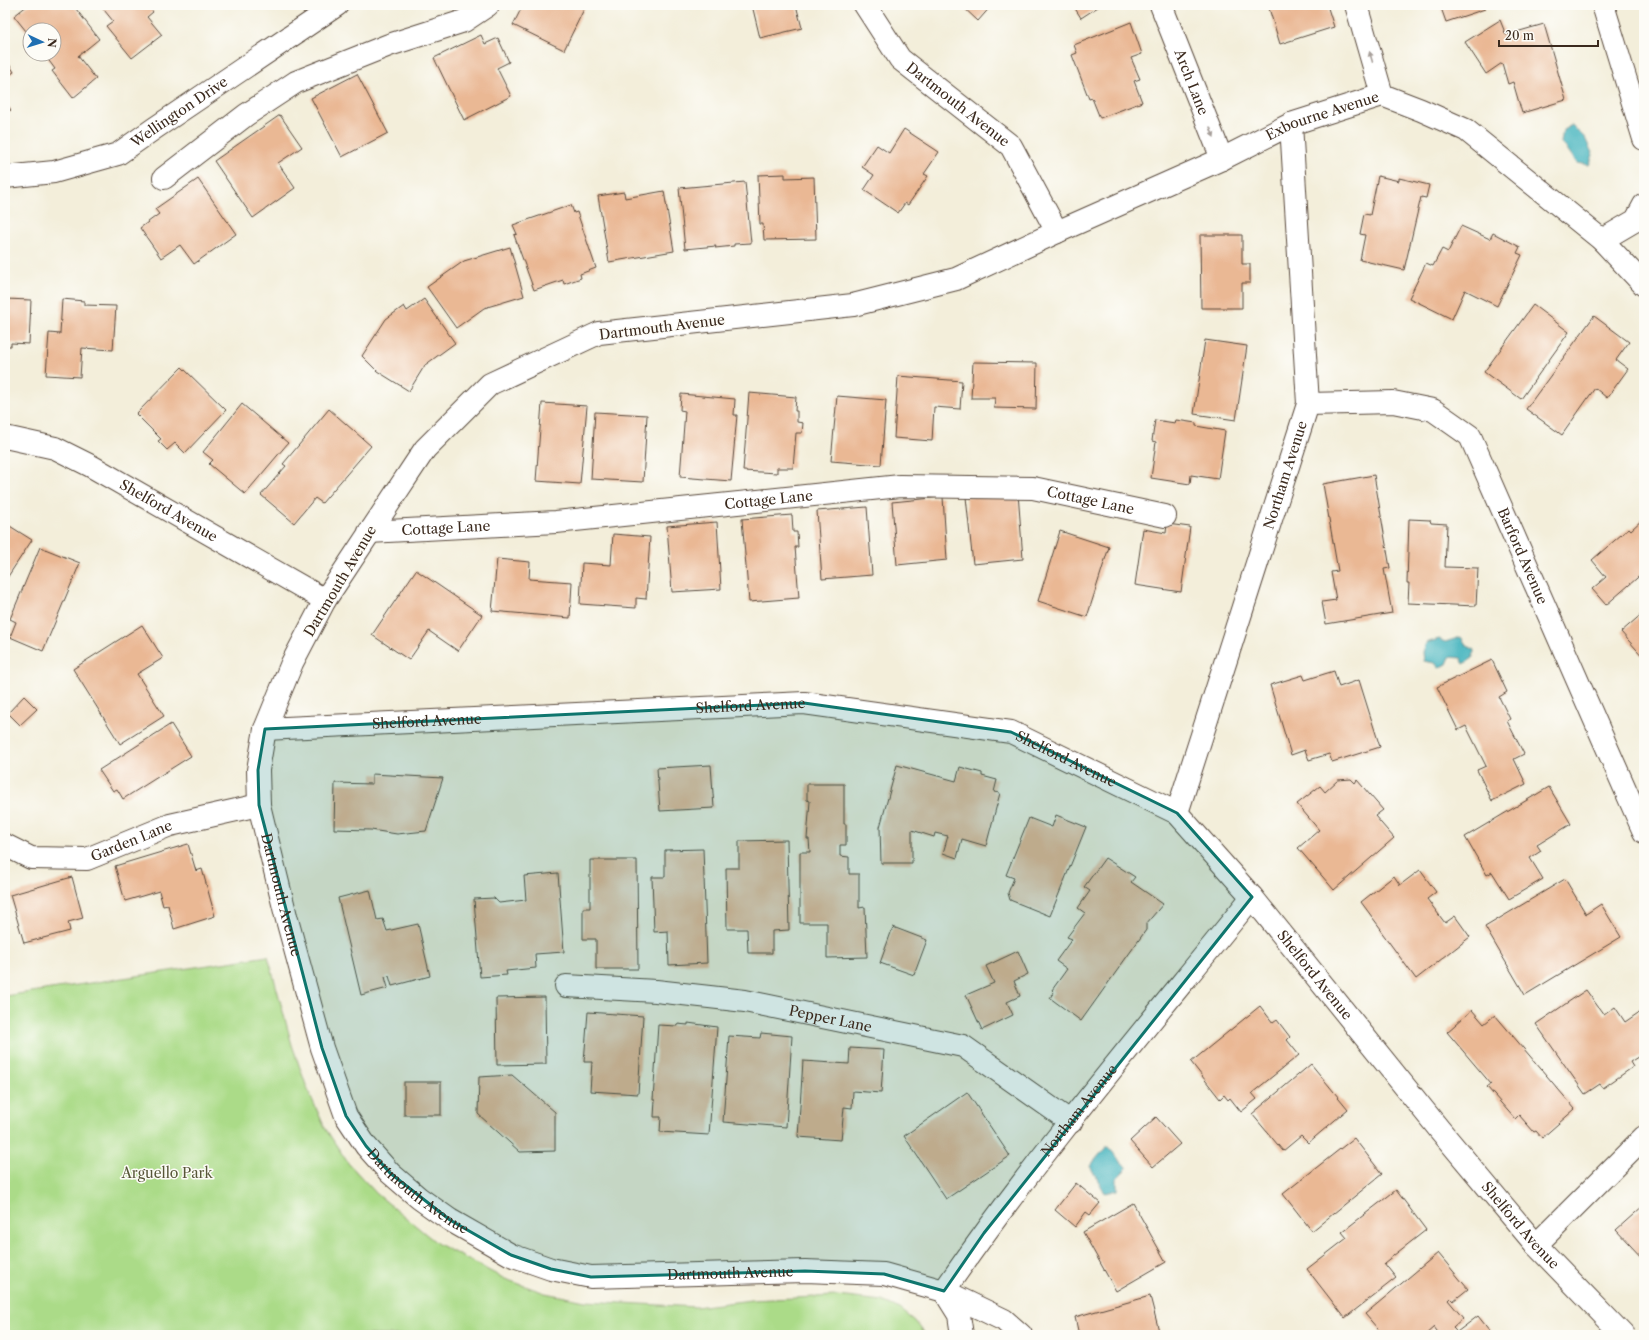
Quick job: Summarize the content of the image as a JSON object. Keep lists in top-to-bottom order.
{
  "streets": {
    "street": [
      "Arch Lane",
      "Dartmouth Avenue",
      "Wellington Drive",
      "Exbourne Avenue",
      "Northam Avenue",
      "Cottage Lane",
      "Shelford Avenue",
      "Barford Avenue",
      "Garden Lane",
      "Pepper Lane"
    ]
  },
  "crossings": [
    ["Arch Lane", "Exbourne Avenue"],
    ["Dartmouth Avenue", "Exbourne Avenue"],
    ["Dartmouth Avenue", "Northam Avenue"],
    ["Dartmouth Avenue", "Cottage Lane"],
    ["Dartmouth Avenue", "Shelford Avenue"],
    ["Dartmouth Avenue", "Garden Lane"],
    ["Exbourne Avenue", "Northam Avenue"],
    ["Northam Avenue", "Shelford Avenue"],
    ["Northam Avenue", "Barford Avenue"],
    ["Northam Avenue", "Pepper Lane"]
  ],
  "parks": ["Arguello Park"],
  "scale_bar": "20 m",
  "north": "right"
}
